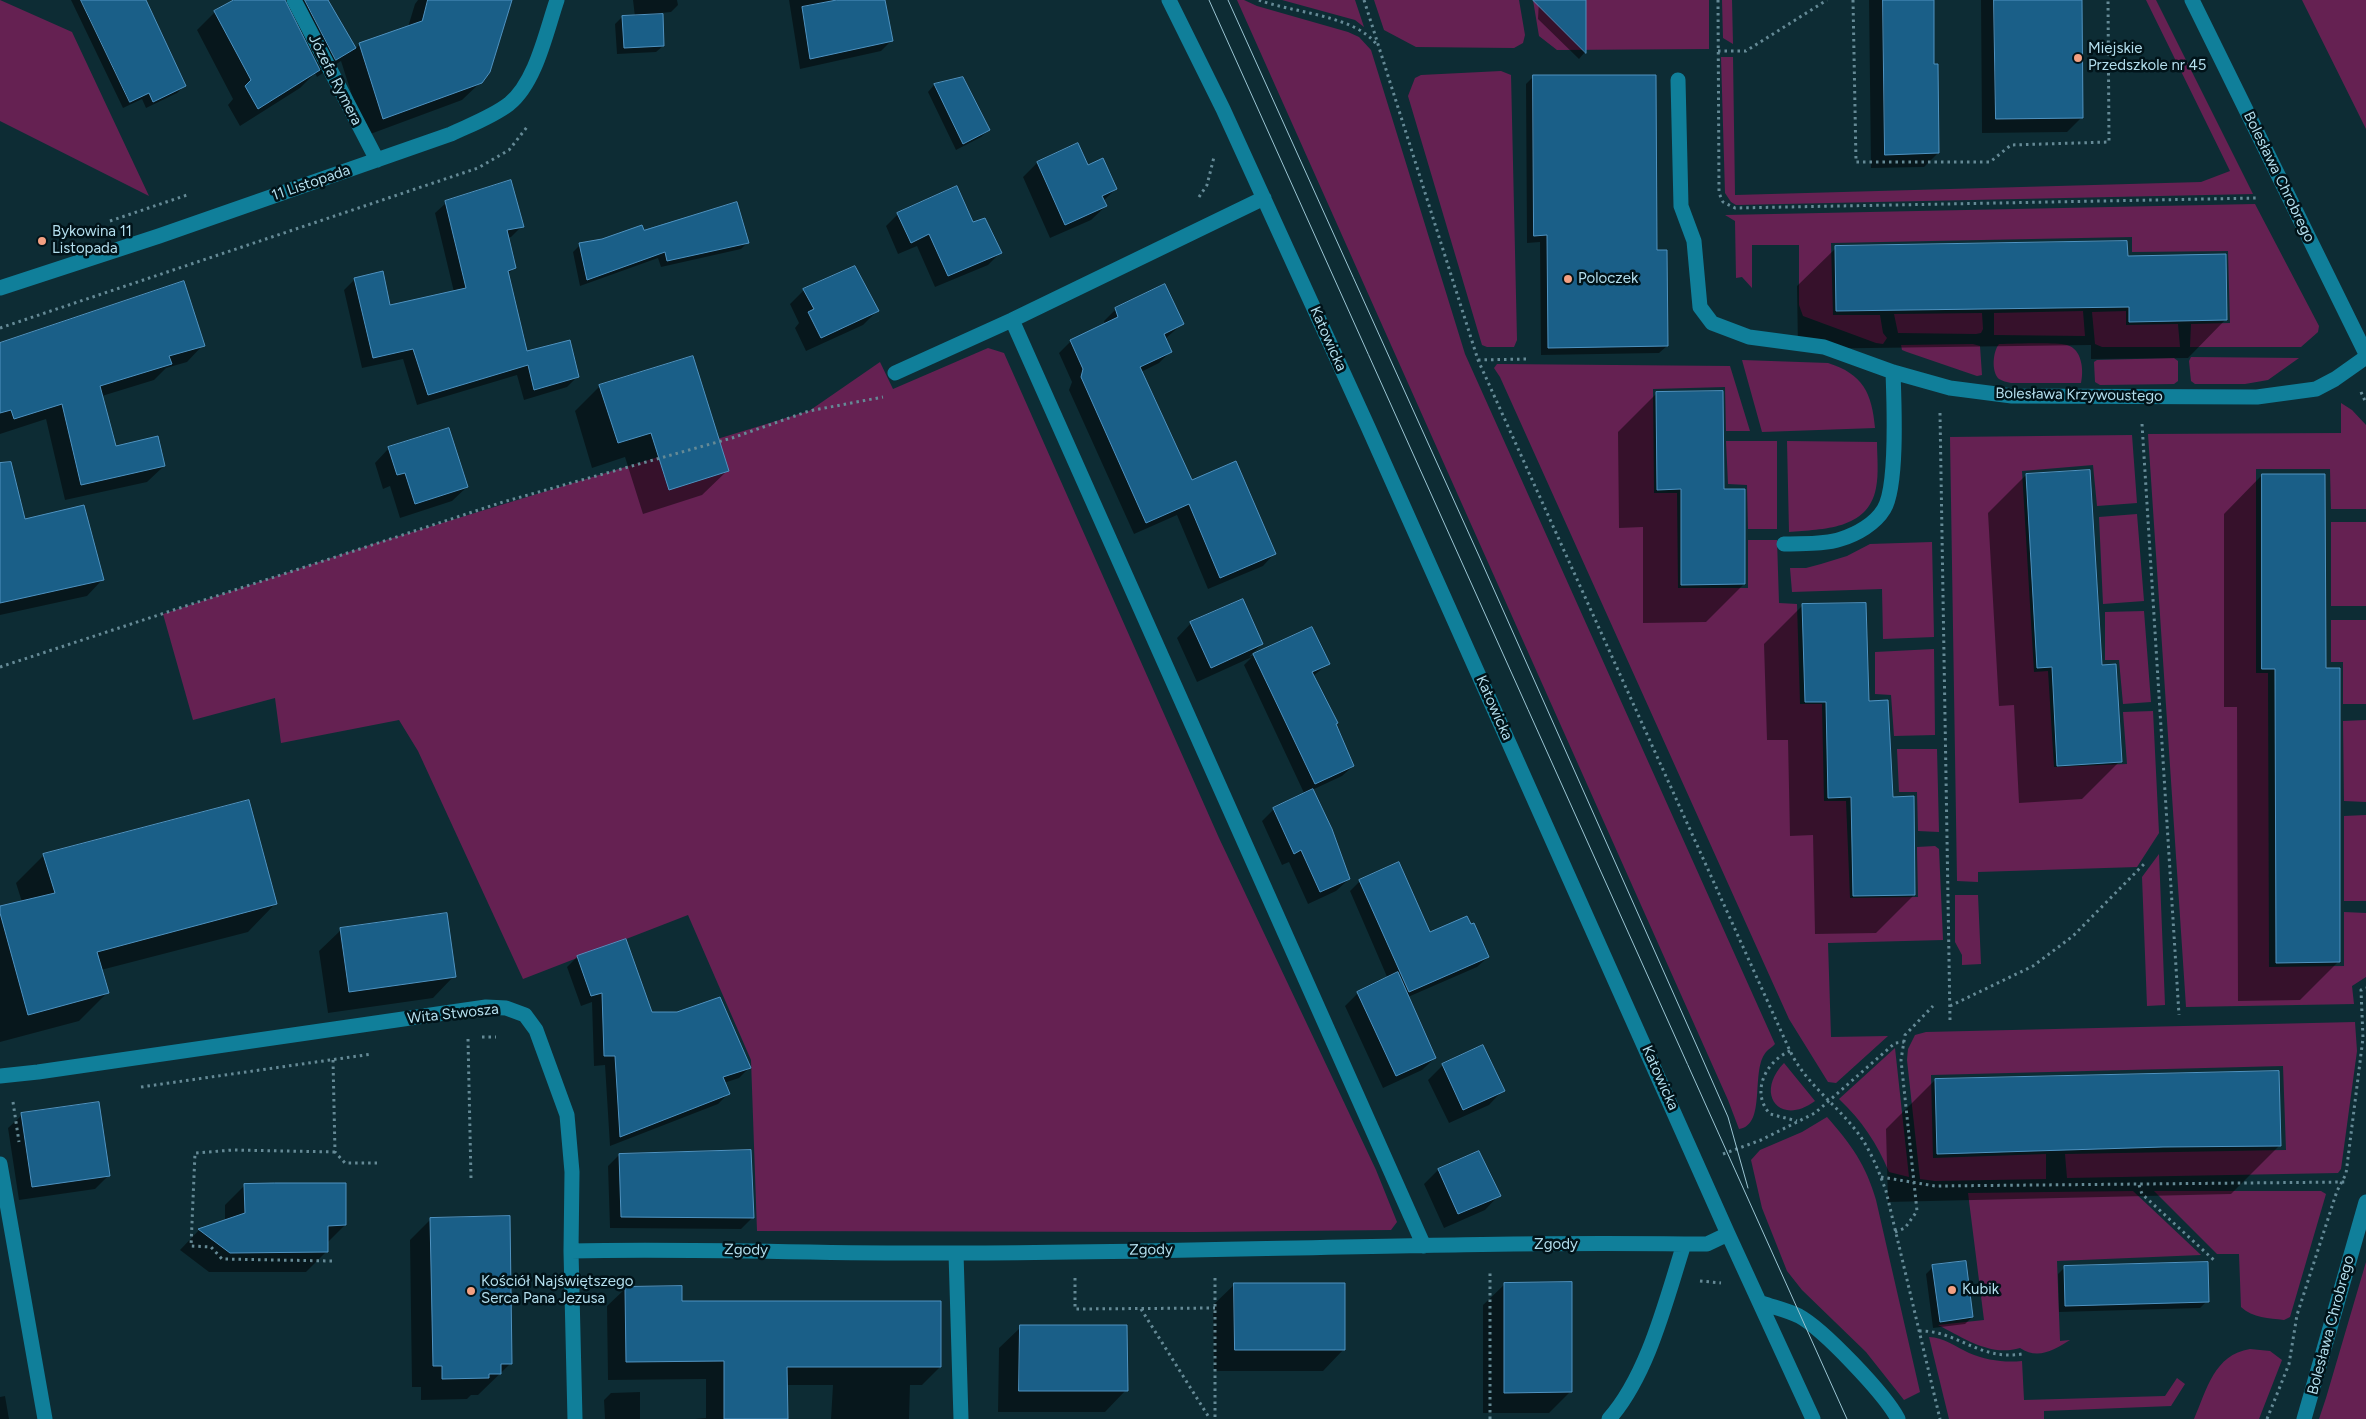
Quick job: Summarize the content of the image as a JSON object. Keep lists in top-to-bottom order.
{
  "streets": {
    "street": [
      "Józefa Rymera",
      "Bolesława Chrobrego",
      "11 Listopada",
      "Katowicka",
      "Bolesława Krzywoustego",
      "Wita Stwosza",
      "Zgody"
    ]
  },
  "crossings": [
    ["Józefa Rymera", "11 Listopada"],
    ["Bolesława Chrobrego", "Bolesława Krzywoustego"],
    ["Katowicka", "Zgody"],
    ["Wita Stwosza", "Zgody"]
  ],
  "places": [
    "Miejskie Przedszkole nr 45",
    "Bykowina 11 Listopada",
    "Poloczek",
    "Kubik",
    "Kościół Najświętszego Serca Pana Jezusa"
  ]
}
